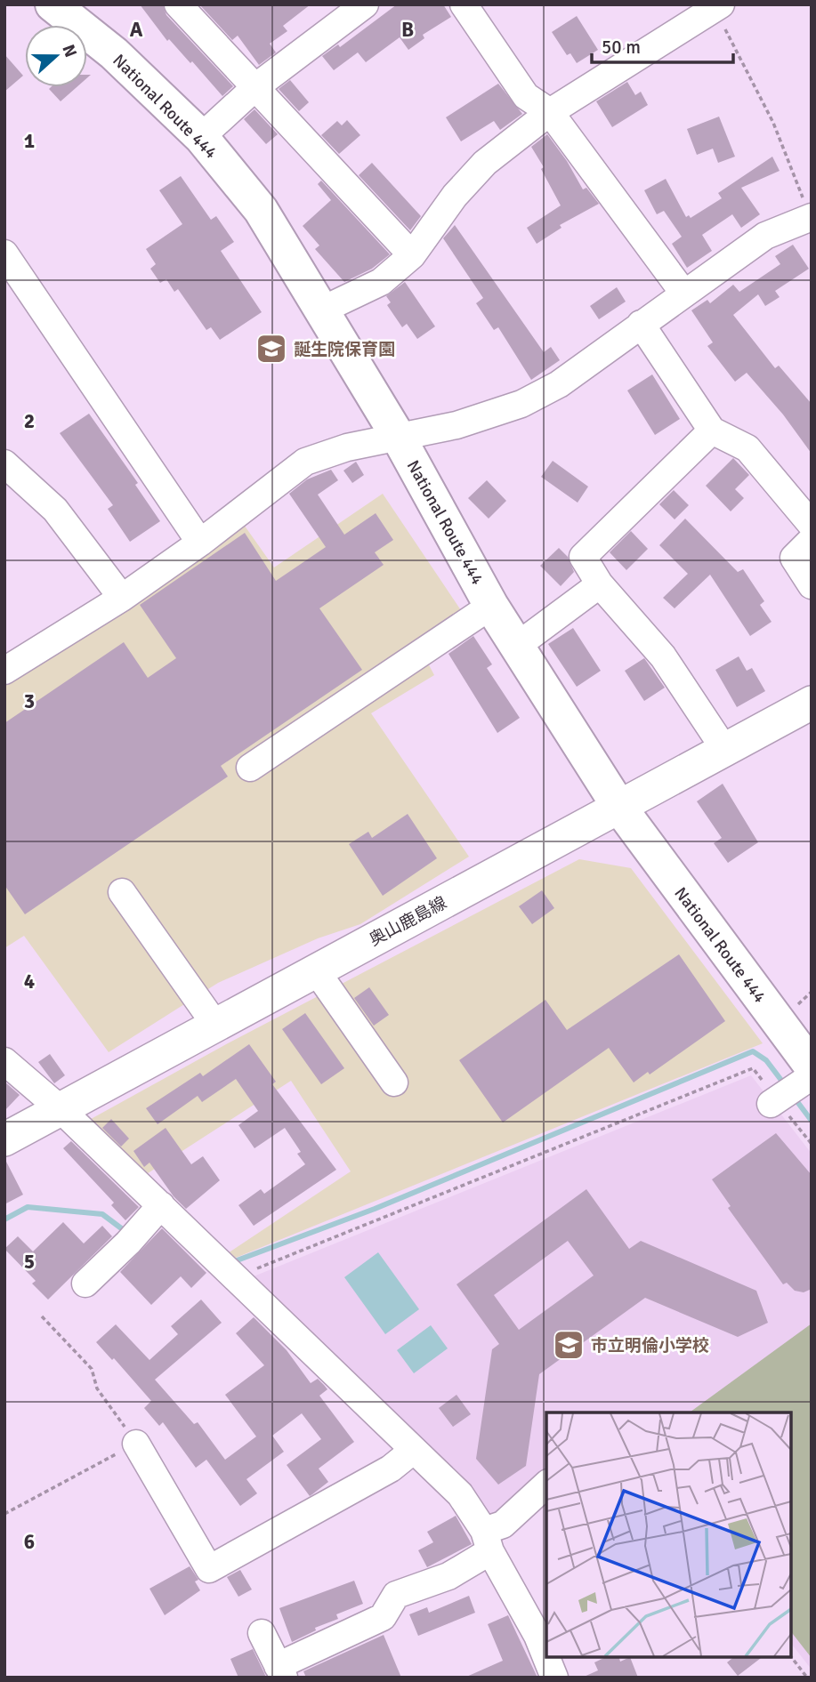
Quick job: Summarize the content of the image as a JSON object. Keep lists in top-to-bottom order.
{
  "streets": {
    "highway": ["National Route 444"],
    "main road": ["奥山鹿島線"]
  },
  "crossings": [
    ["National Route 444", "奥山鹿島線"]
  ],
  "places": {
    "school or university": ["誕生院保育園", "市立明倫小学校"]
  },
  "scale_bar": "50 m",
  "north": "right",
  "grid": {
    "columns": ["A", "B"],
    "rows": [
      "1",
      "2",
      "3",
      "4",
      "5",
      "6"
    ]
  }
}
